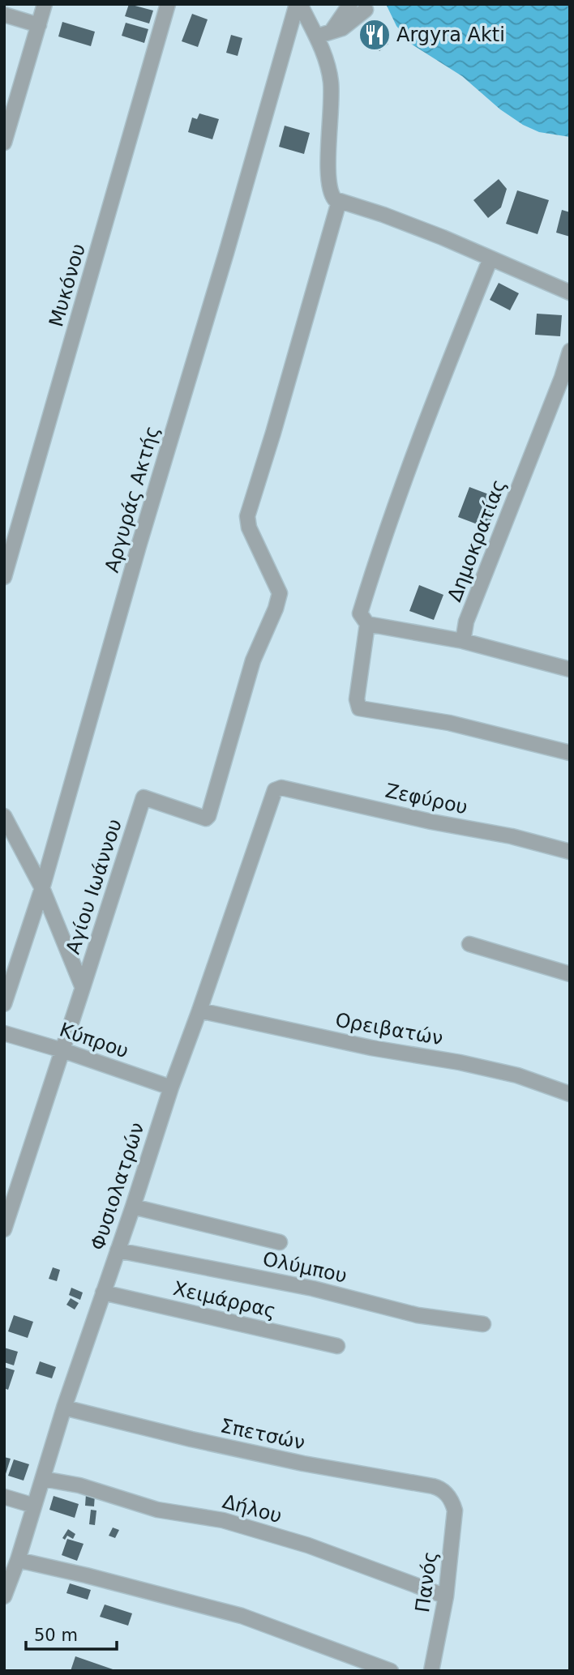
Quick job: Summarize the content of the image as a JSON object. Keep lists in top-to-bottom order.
{
  "streets": {
    "street": [
      "Μυκόνου",
      "Αργυράς Ακτής",
      "Δημοκρατίας",
      "Ζεφύρου",
      "Αγίου Ιωάννου",
      "Ορειβατών",
      "Κύπρου",
      "Φυσιολατρών",
      "Ολύμπου",
      "Χειμάρρας",
      "Σπετσών",
      "Δήλου",
      "Πανός"
    ]
  },
  "crossings": [
    ["Αργυράς Ακτής", "Αγίου Ιωάννου"],
    ["Ζεφύρου", "Φυσιολατρών"],
    ["Αγίου Ιωάννου", "Κύπρου"],
    ["Ορειβατών", "Φυσιολατρών"],
    ["Κύπρου", "Φυσιολατρών"],
    ["Φυσιολατρών", "Ολύμπου"],
    ["Φυσιολατρών", "Χειμάρρας"],
    ["Φυσιολατρών", "Σπετσών"],
    ["Φυσιολατρών", "Δήλου"],
    ["Σπετσών", "Πανός"],
    ["Δήλου", "Πανός"]
  ],
  "places": {
    "restaurant": ["Argyra Akti"]
  },
  "scale_bar": "50 m"
}
